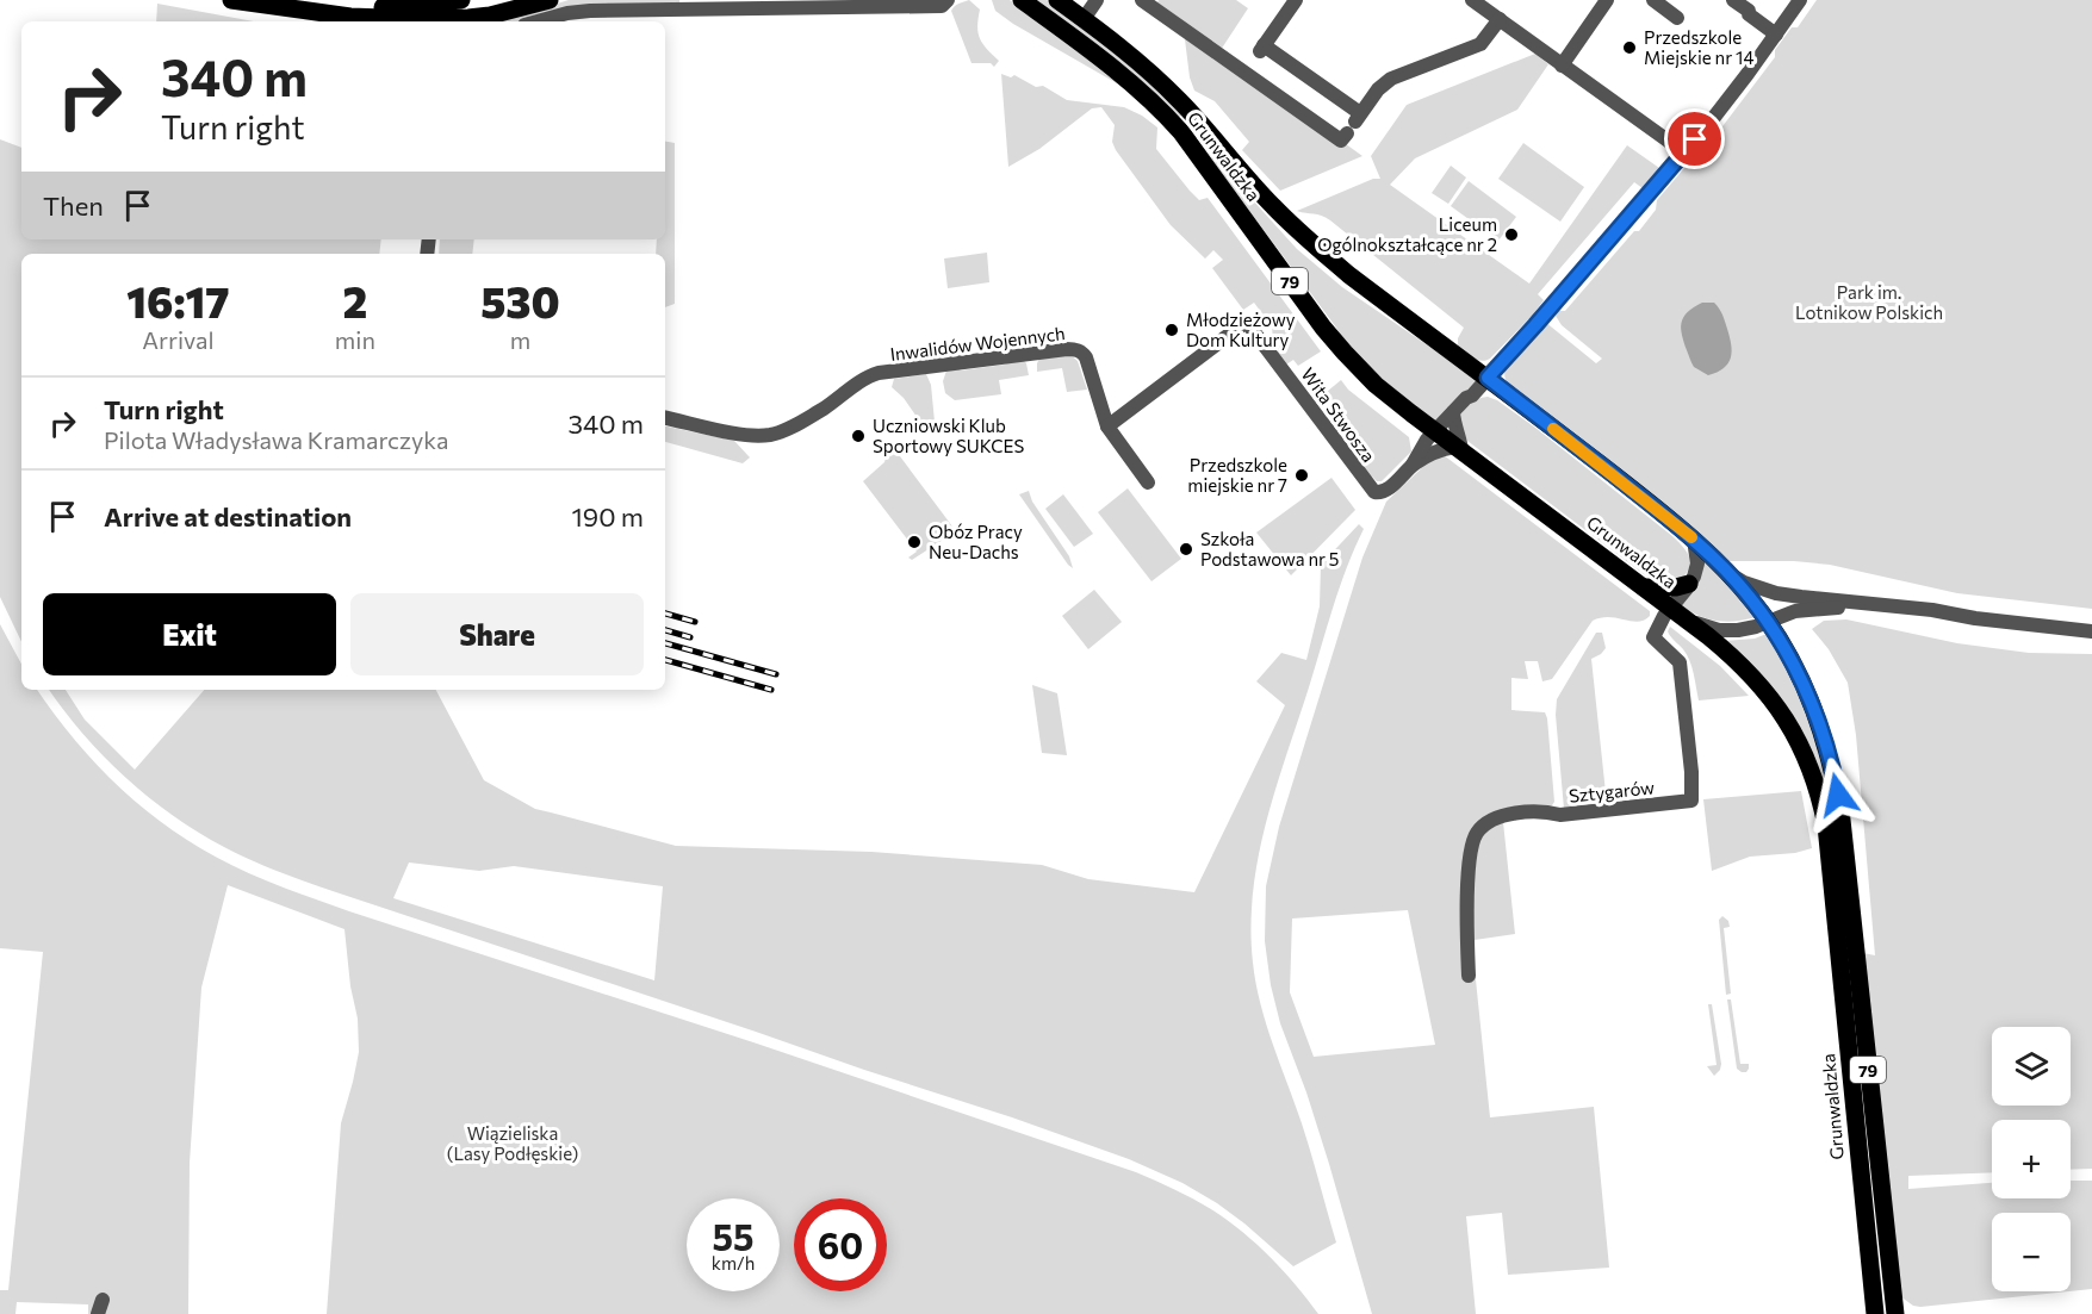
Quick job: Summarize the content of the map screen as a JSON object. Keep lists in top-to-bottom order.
{
  "streets": {
    "main road": ["Grunwaldzka", "79"],
    "street": ["Inwalidów Wojennych", "Wita Stwosza", "Sztygarów"]
  },
  "crossings": [
    ["Grunwaldzka", "Sztygarów"],
    ["Inwalidów Wojennych", "Wita Stwosza"]
  ],
  "parks": ["Park im. Lotnikow Polskich", "Wiązieliska (Lasy Podłęskie)"],
  "places": [
    "Przedszkole Miejskie nr 14",
    "Liceum Ogólnokształcące nr 2",
    "Młodzieżowy Dom Kultury",
    "Uczniowski Klub Sportowy SUKCES",
    "Przedszkole miejskie nr 7",
    "Obóz Pracy Neu-Dachs",
    "Szkoła Podstawowa nr 5"
  ],
  "page": {
    "turn": ["340 m", "Turn right"],
    "then": "Then",
    "eta": [
      "16:17",
      "Arrival",
      "2",
      "min",
      "530",
      "m"
    ],
    "list": [
      {
        "name": "Turn right",
        "note": "Pilota Władysława Kramarczyka",
        "value": "340 m"
      },
      {
        "name": "Arrive at destination",
        "value": "190 m"
      }
    ],
    "buttons": ["Exit", "Share"],
    "map_buttons": ["+", "−"],
    "speed": "55 km/h",
    "limit": "60"
  }
}
